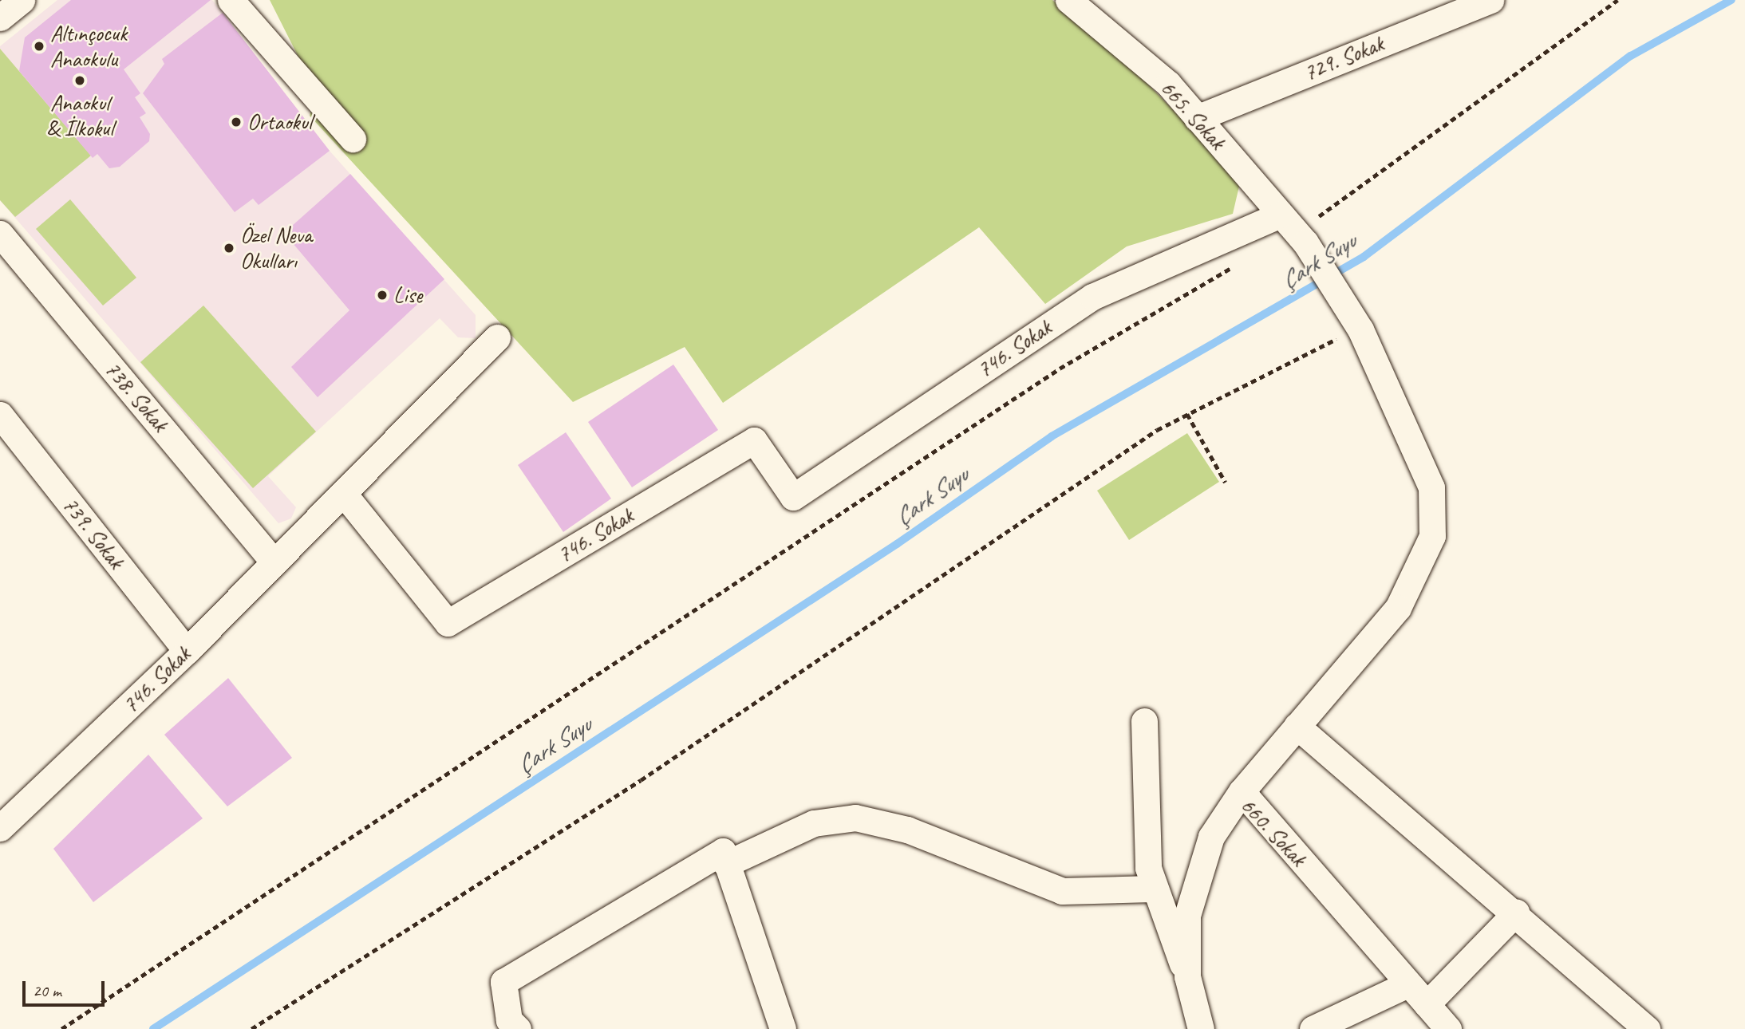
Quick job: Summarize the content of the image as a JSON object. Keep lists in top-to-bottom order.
{
  "streets": {
    "street": [
      "729. Sokak",
      "665. Sokak",
      "746. Sokak",
      "738. Sokak",
      "739. Sokak",
      "660. Sokak"
    ]
  },
  "crossings": [
    ["729. Sokak", "665. Sokak"],
    ["665. Sokak", "746. Sokak"],
    ["665. Sokak", "660. Sokak"],
    ["746. Sokak", "738. Sokak"],
    ["746. Sokak", "739. Sokak"]
  ],
  "water": ["Çark Suyu"],
  "places": [
    "Altınçocuk Anaokulu",
    "Anaokul & İlkokul",
    "Ortaokul",
    "Özel Neva Okulları",
    "Lise"
  ],
  "scale_bar": "20 m"
}
